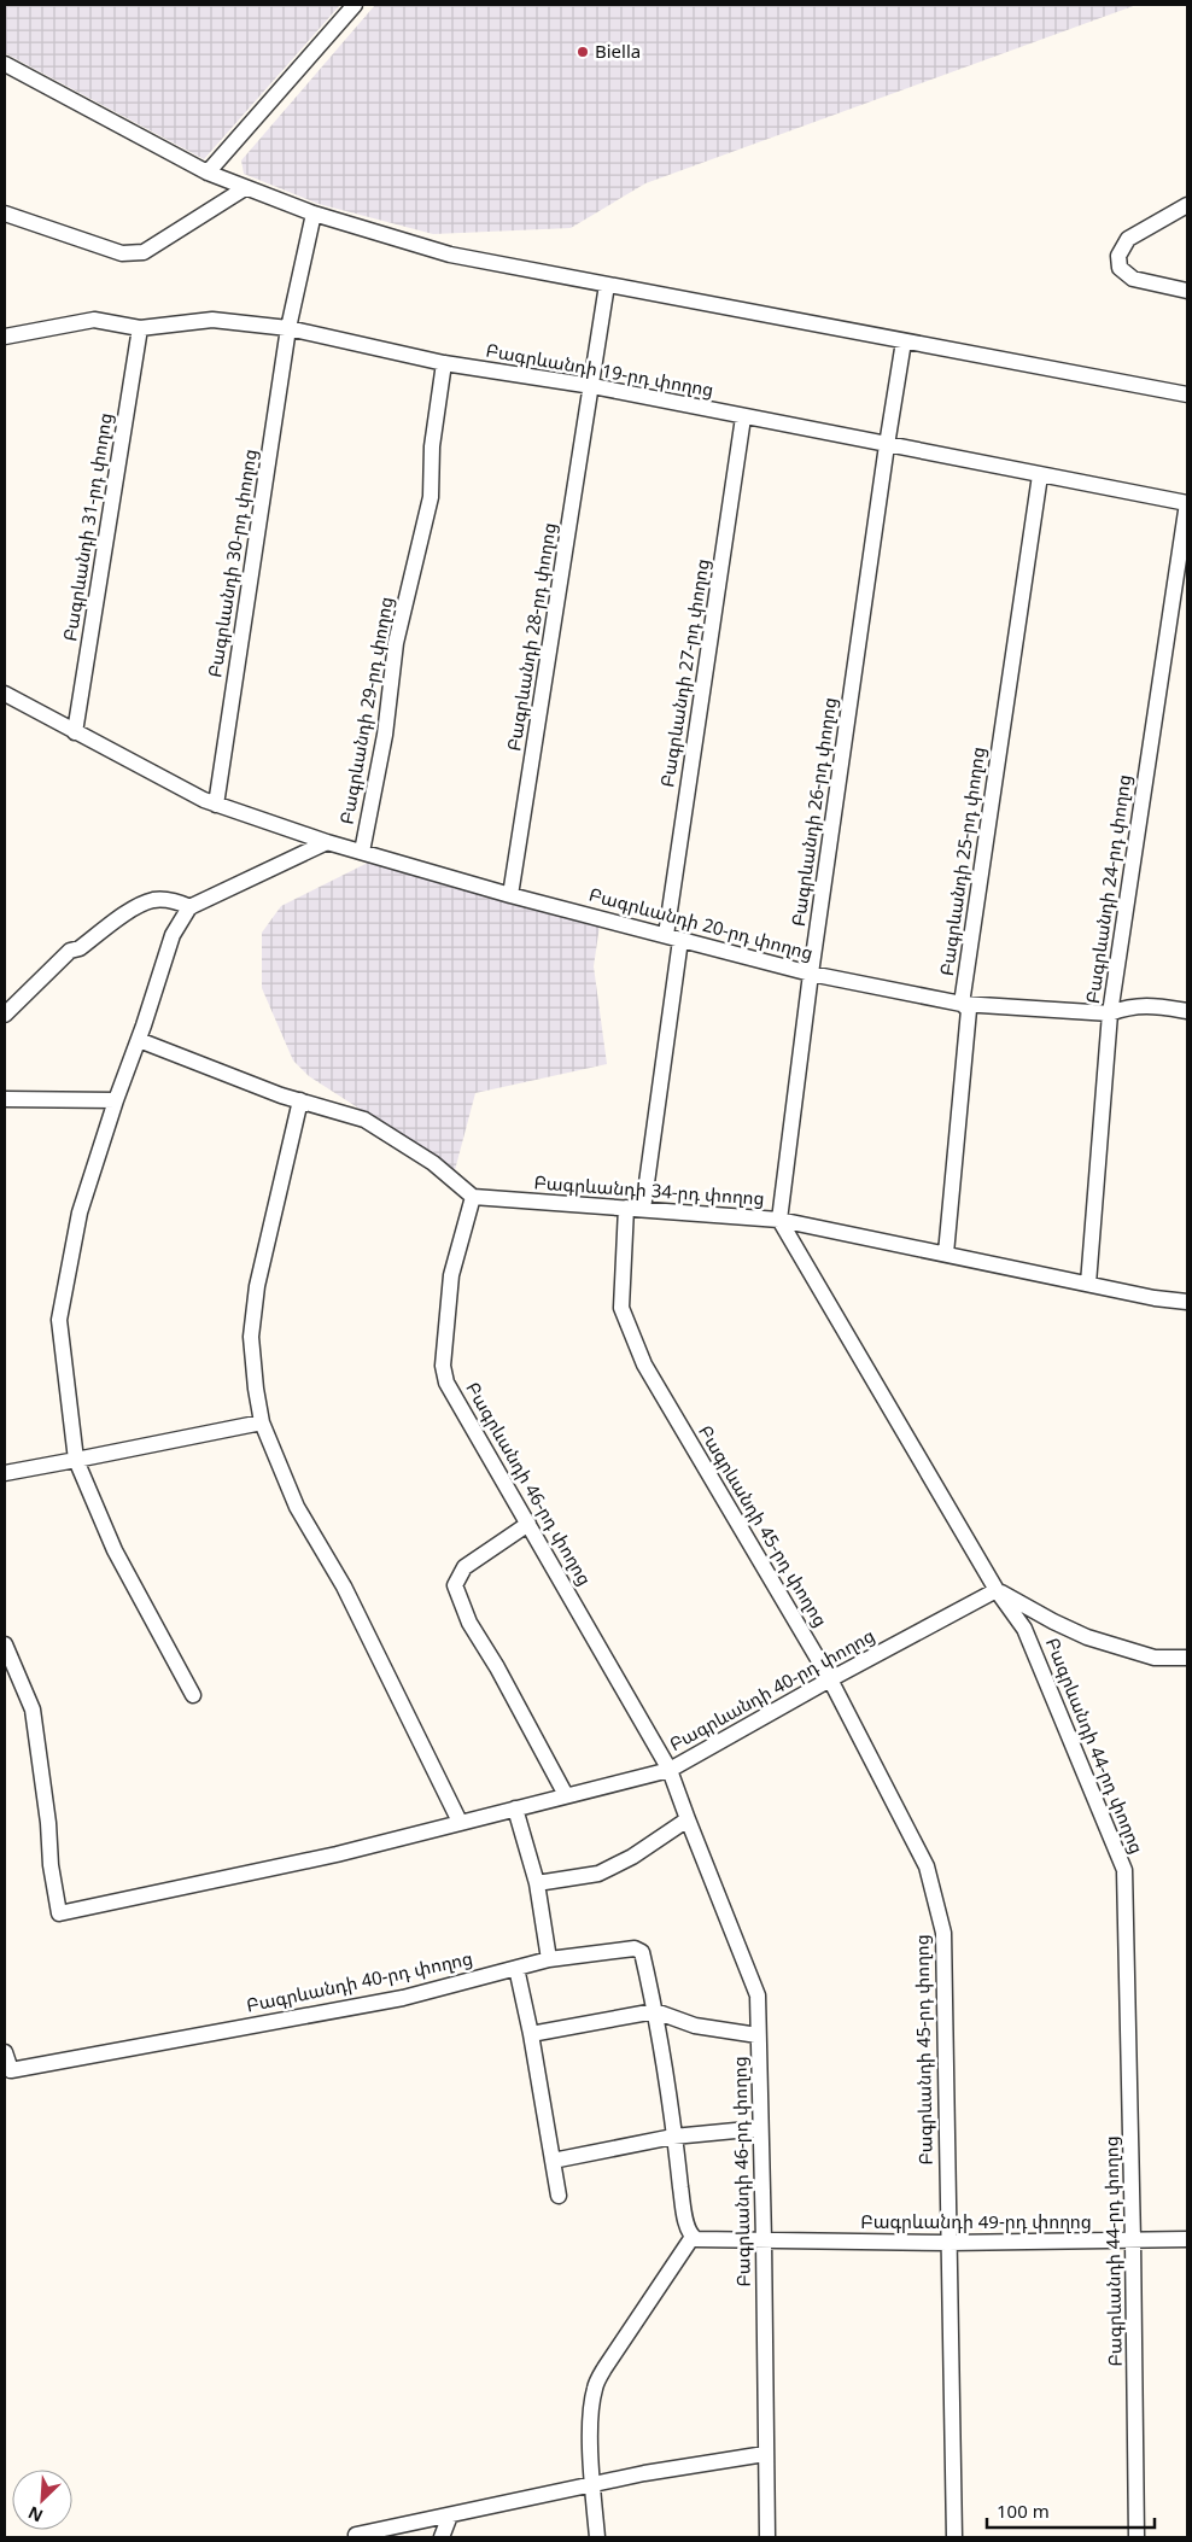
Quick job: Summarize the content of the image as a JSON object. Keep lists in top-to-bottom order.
{
  "streets": {
    "street": [
      "Բագրևանդի 19-րդ փողոց",
      "Բագրևանդի 31-րդ փողոց",
      "Բագրևանդի 30-րդ փողոց",
      "Բագրևանդի 28-րդ փողոց",
      "Բագրևանդի 27-րդ փողոց",
      "Բագրևանդի 29-րդ փողոց",
      "Բագրևանդի 26-րդ փողոց",
      "Բագրևանդի 25-րդ փողոց",
      "Բագրևանդի 24-րդ փողոց",
      "Բագրևանդի 20-րդ փողոց",
      "Բագրևանդի 34-րդ փողոց",
      "Բագրևանդի 46-րդ փողոց",
      "Բագրևանդի 45-րդ փողոց",
      "Բագրևանդի 40-րդ փողոց",
      "Բագրևանդի 44-րդ փողոց",
      "Բագրևանդի 49-րդ փողոց"
    ]
  },
  "crossings": [
    ["Բագրևանդի 19-րդ փողոց", "Բագրևանդի 31-րդ փողոց"],
    ["Բագրևանդի 19-րդ փողոց", "Բագրևանդի 30-րդ փողոց"],
    ["Բագրևանդի 19-րդ փողոց", "Բագրևանդի 28-րդ փողոց"],
    ["Բագրևանդի 19-րդ փողոց", "Բագրևանդի 27-րդ փողոց"],
    ["Բագրևանդի 19-րդ փողոց", "Բագրևանդի 29-րդ փողոց"],
    ["Բագրևանդի 19-րդ փողոց", "Բագրևանդի 26-րդ փողոց"],
    ["Բագրևանդի 19-րդ փողոց", "Բագրևանդի 25-րդ փողոց"],
    ["Բագրևանդի 19-րդ փողոց", "Բագրևանդի 24-րդ փողոց"],
    ["Բագրևանդի 31-րդ փողոց", "Բագրևանդի 20-րդ փողոց"],
    ["Բագրևանդի 30-րդ փողոց", "Բագրևանդի 20-րդ փողոց"],
    ["Բագրևանդի 28-րդ փողոց", "Բագրևանդի 20-րդ փողոց"],
    ["Բագրևանդի 27-րդ փողոց", "Բագրևանդի 20-րդ փողոց"],
    ["Բագրևանդի 27-րդ փողոց", "Բագրևանդի 34-րդ փողոց"],
    ["Բագրևանդի 29-րդ փողոց", "Բագրևանդի 20-րդ փողոց"],
    ["Բագրևանդի 26-րդ փողոց", "Բագրևանդի 20-րդ փողոց"],
    ["Բագրևանդի 26-րդ փողոց", "Բագրևանդի 34-րդ փողոց"],
    ["Բագրևանդի 26-րդ փողոց", "Բագրևանդի 44-րդ փողոց"],
    ["Բագրևանդի 25-րդ փողոց", "Բագրևանդի 20-րդ փողոց"],
    ["Բագրևանդի 25-րդ փողոց", "Բագրևանդի 34-րդ փողոց"],
    ["Բագրևանդի 24-րդ փողոց", "Բագրևանդի 20-րդ փողոց"],
    ["Բագրևանդի 24-րդ փողոց", "Բագրևանդի 34-րդ փողոց"],
    ["Բագրևանդի 34-րդ փողոց", "Բագրևանդի 46-րդ փողոց"],
    ["Բագրևանդի 34-րդ փողոց", "Բագրևանդի 45-րդ փողոց"],
    ["Բագրևանդի 34-րդ փողոց", "Բագրևանդի 44-րդ փողոց"],
    ["Բագրևանդի 46-րդ փողոց", "Բագրևանդի 40-րդ փողոց"],
    ["Բագրևանդի 46-րդ փողոց", "Բագրևանդի 49-րդ փողոց"],
    ["Բագրևանդի 45-րդ փողոց", "Բագրևանդի 40-րդ փողոց"],
    ["Բագրևանդի 45-րդ փողոց", "Բագրևանդի 49-րդ փողոց"],
    ["Բագրևանդի 40-րդ փողոց", "Բագրևանդի 44-րդ փողոց"],
    ["Բագրևանդի 44-րդ փողոց", "Բագրևանդի 49-րդ փողոց"]
  ],
  "places": ["Biella"],
  "scale_bar": "100 m",
  "north": "bottom left"
}
